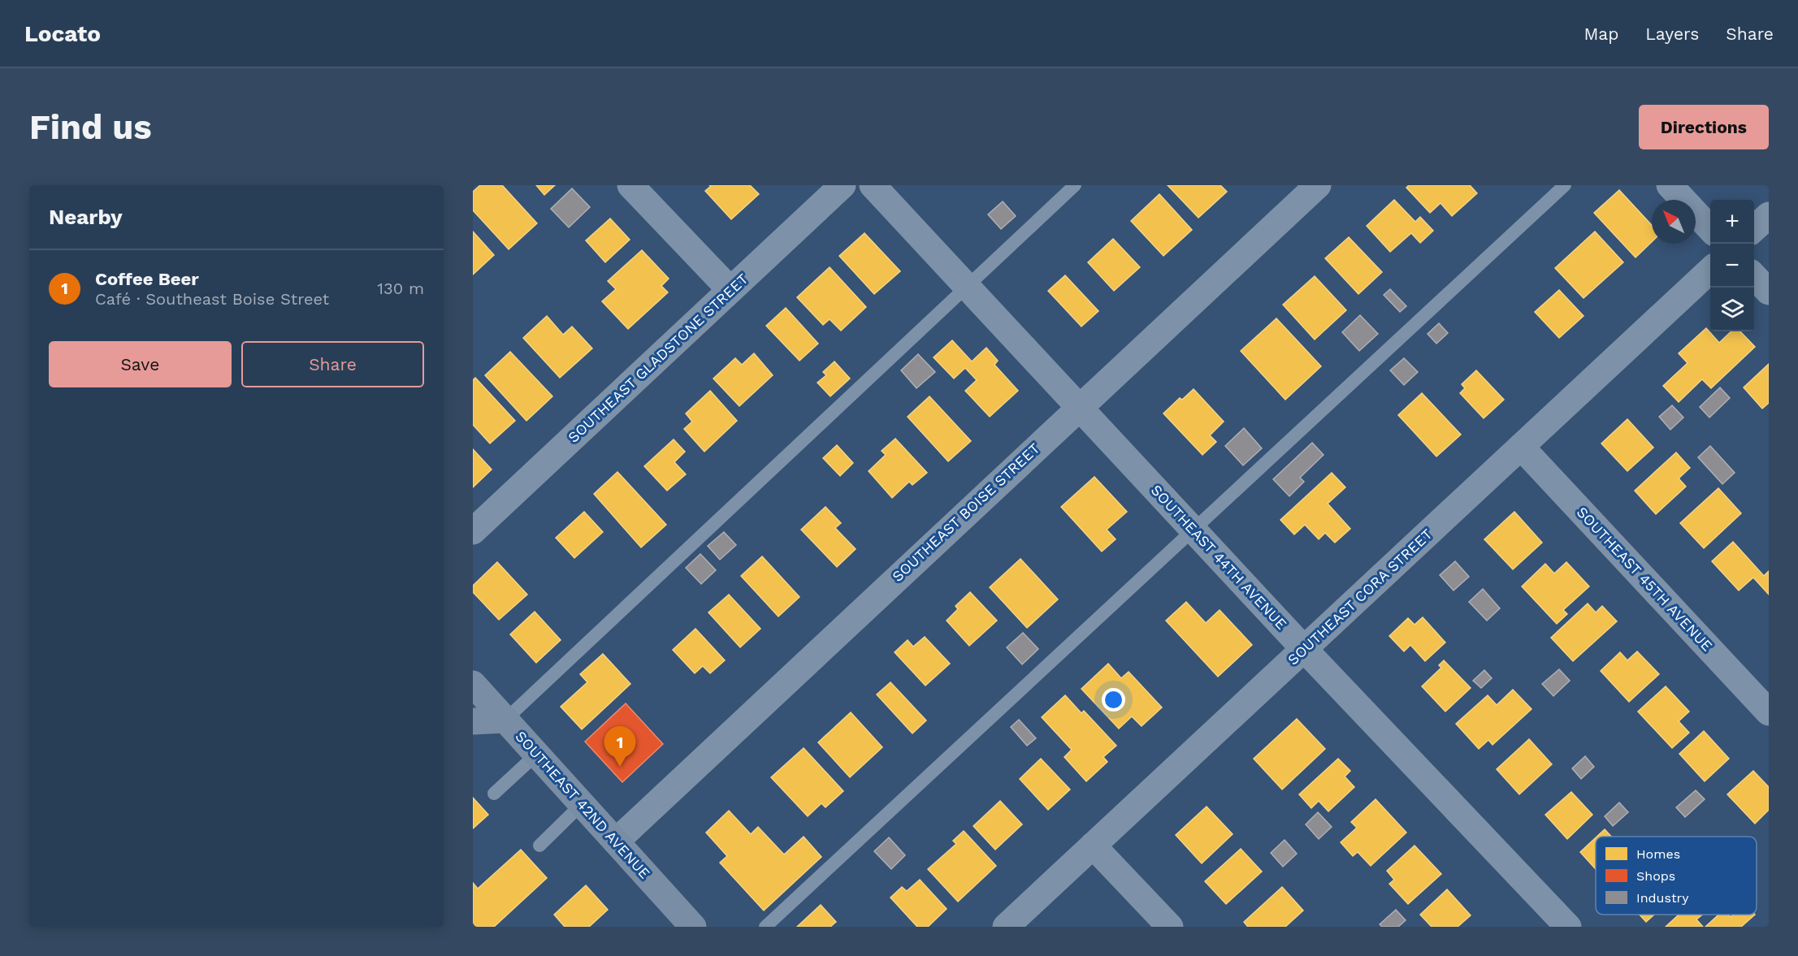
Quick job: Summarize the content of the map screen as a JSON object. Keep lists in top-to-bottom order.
{
  "streets": {
    "street": [
      "SOUTHEAST GLADSTONE STREET",
      "SOUTHEAST BOISE STREET",
      "SOUTHEAST 44TH AVENUE",
      "SOUTHEAST 45TH AVENUE",
      "SOUTHEAST CORA STREET",
      "SOUTHEAST 42ND AVENUE"
    ]
  },
  "crossings": [
    ["SOUTHEAST BOISE STREET", "SOUTHEAST 44TH AVENUE"],
    ["SOUTHEAST BOISE STREET", "SOUTHEAST 42ND AVENUE"],
    ["SOUTHEAST 44TH AVENUE", "SOUTHEAST CORA STREET"],
    ["SOUTHEAST 45TH AVENUE", "SOUTHEAST CORA STREET"]
  ],
  "legend": ["Homes", "Shops", "Industry"],
  "north": "top left",
  "page": {
    "header": "Locato",
    "nav": ["Map", "Layers", "Share"],
    "buttons": [
      "Directions",
      ["Save", "Share"]
    ],
    "title": "Find us",
    "heading": "Nearby",
    "map_buttons": ["+", "−"],
    "list": [
      {
        "mark": "1",
        "name": "Coffee Beer",
        "note": "Café · Southeast Boise Street",
        "value": "130 m"
      }
    ],
    "pins": "1"
  }
}
